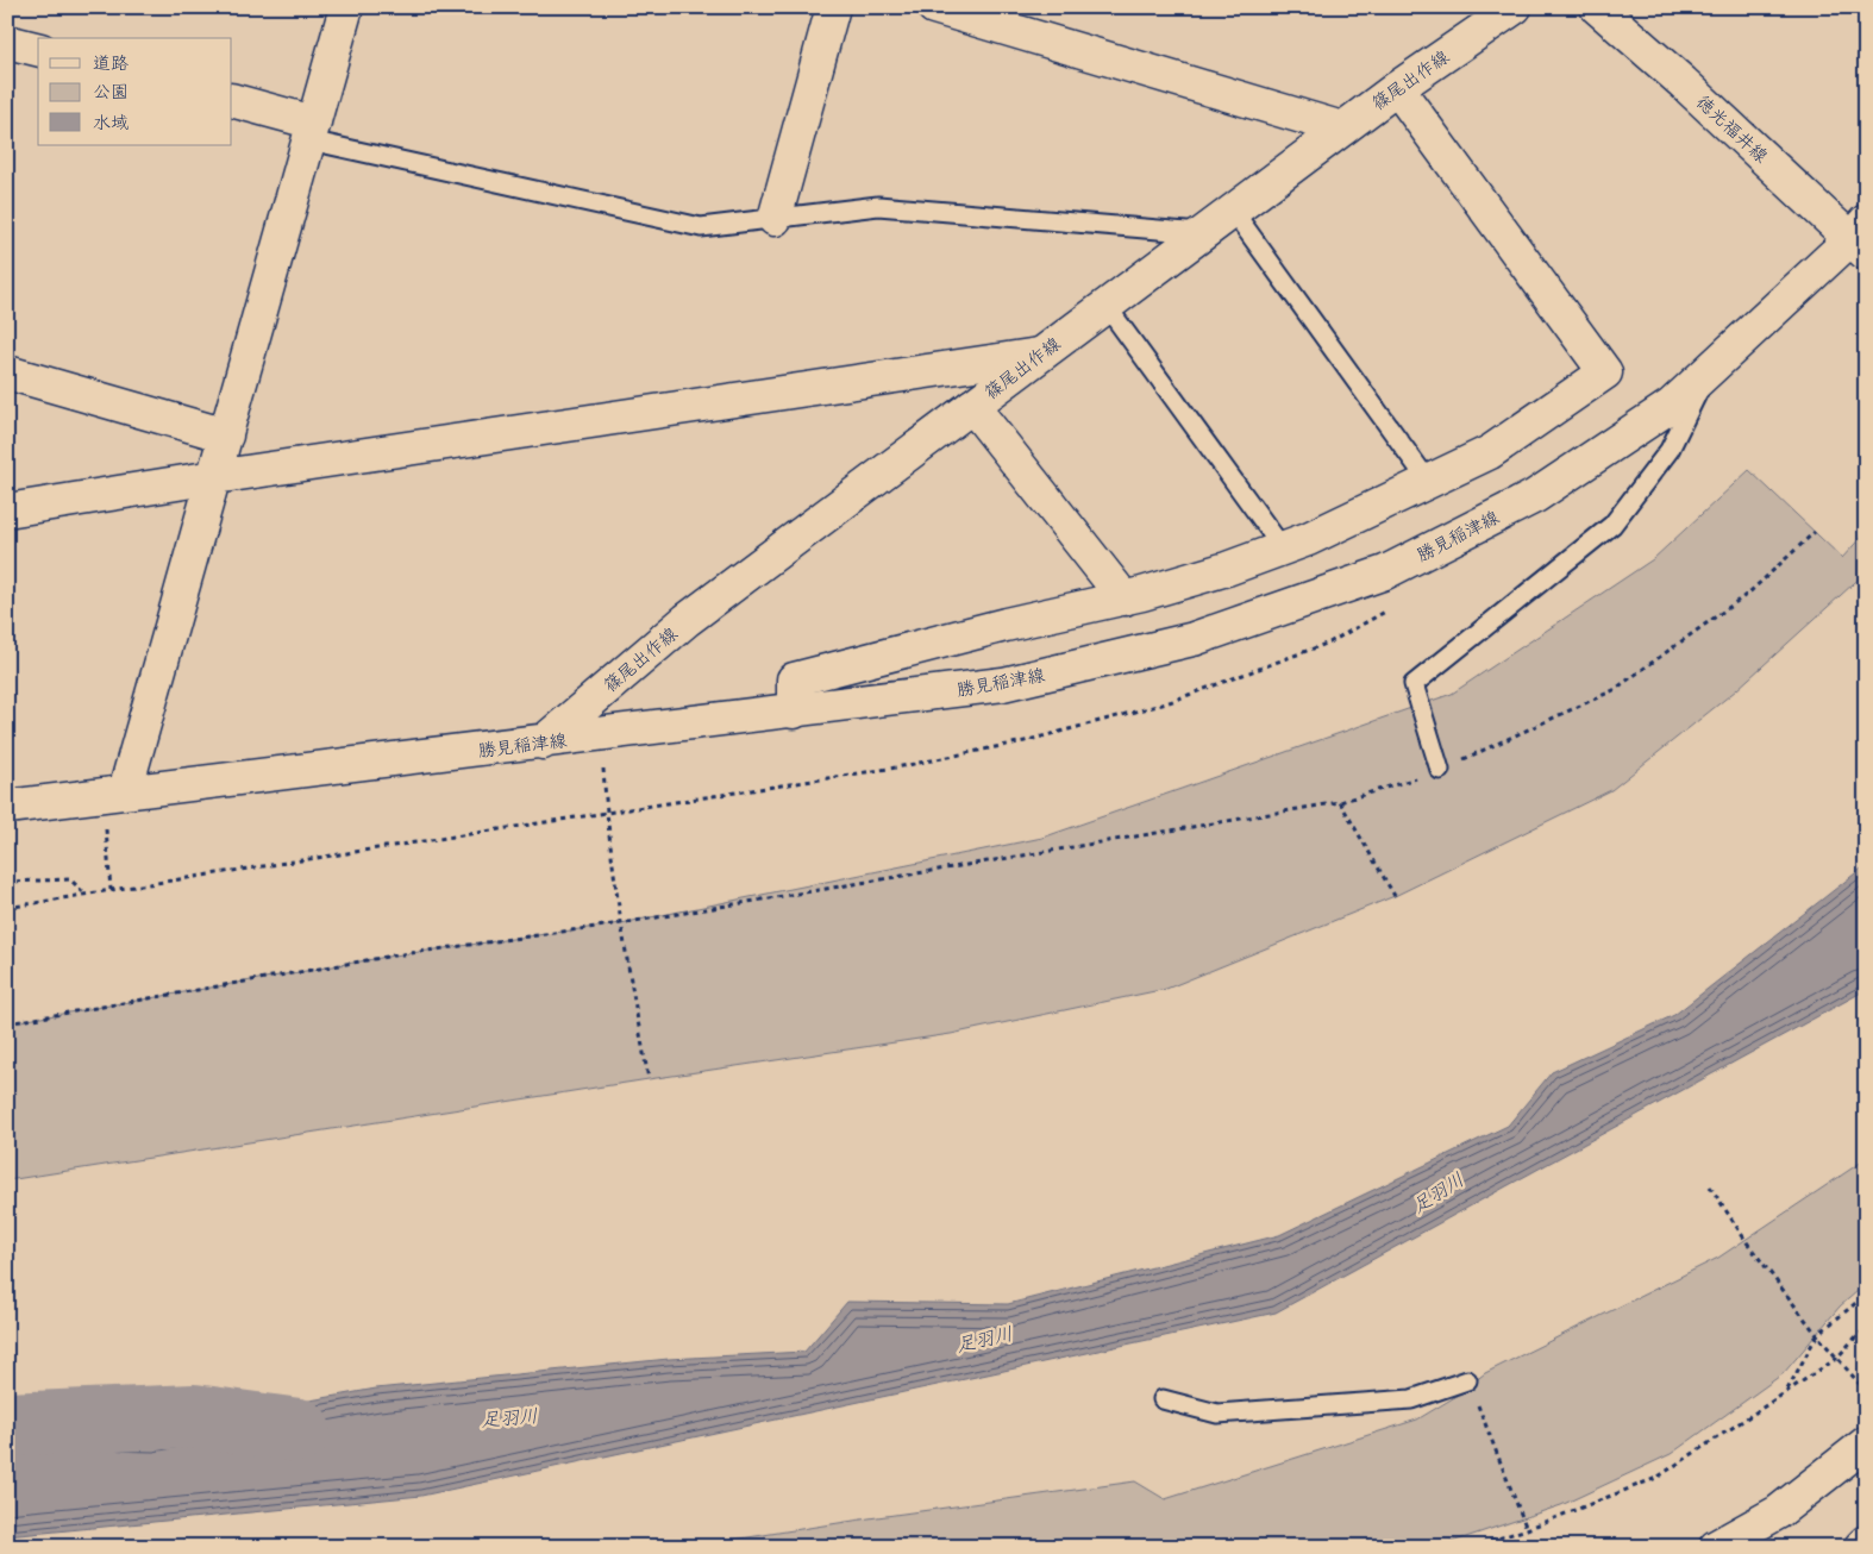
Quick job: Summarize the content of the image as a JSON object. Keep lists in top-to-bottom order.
{
  "streets": {
    "street": ["篠尾出作線", "徳光福井線", "勝見稲津線"]
  },
  "crossings": [
    ["篠尾出作線", "勝見稲津線"],
    ["徳光福井線", "勝見稲津線"]
  ],
  "water": ["足羽川"],
  "legend": ["道路", "公園", "水域"]
}
